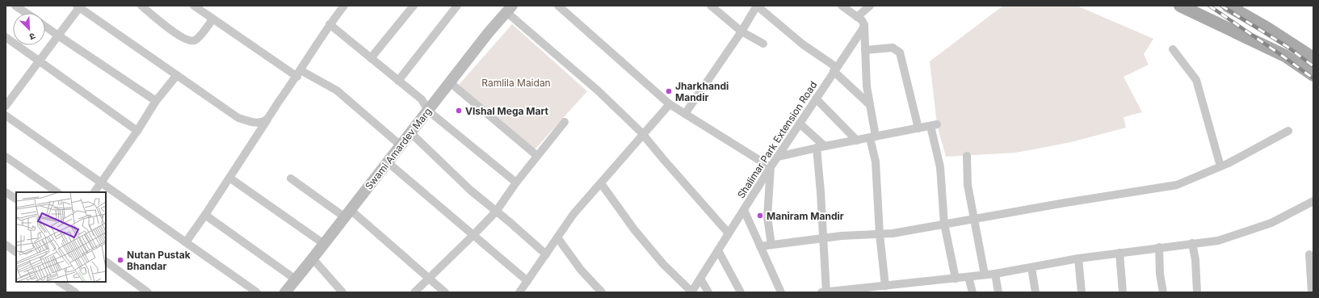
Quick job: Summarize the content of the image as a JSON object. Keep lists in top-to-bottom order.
{
  "streets": {
    "street": ["Shalimar Park Extension Road", "Swami Amardev Marg"]
  },
  "parks": ["Ramlila Maidan"],
  "places": [
    "Jharkhandi Mandir",
    "VIshal Mega Mart",
    "Maniram Mandir",
    "Nutan Pustak Bhandar"
  ],
  "north": "bottom right"
}
